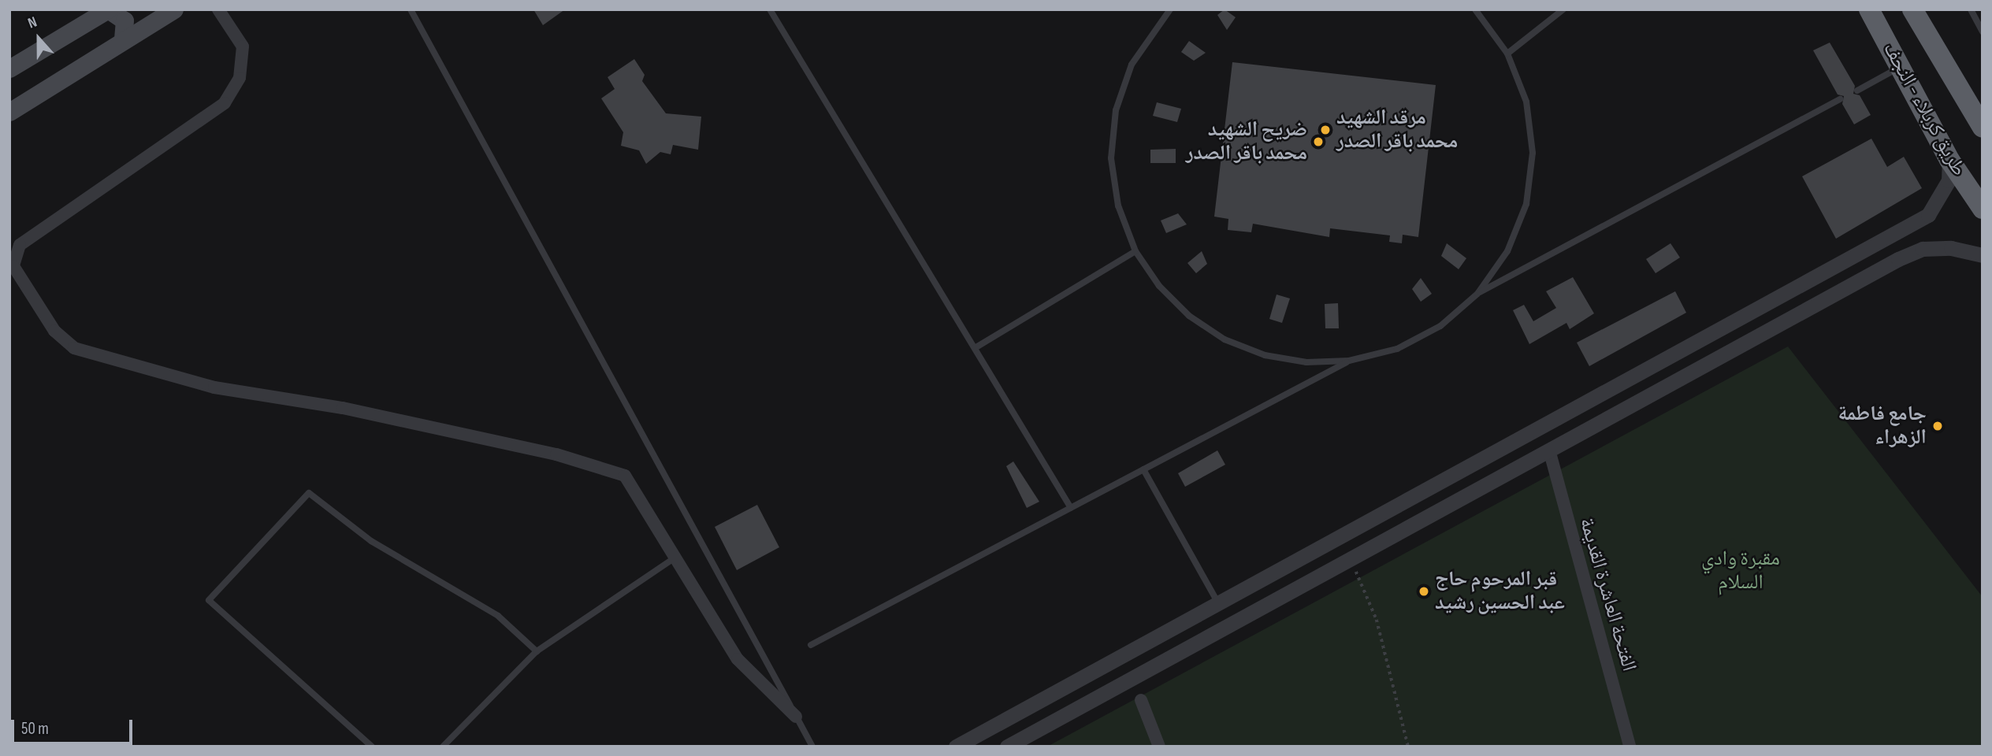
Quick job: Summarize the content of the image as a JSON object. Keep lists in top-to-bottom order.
{
  "streets": {
    "highway": ["طريق کربلاء - النجف"],
    "street": ["الفتحة العاشرة القديمة"]
  },
  "parks": ["مقبرة وادي السلام"],
  "places": [
    "مرقد الشهيد محمد باقر الصدر",
    "ضريح الشهيد محمد باقر الصدر",
    "جامع فاطمة الزهراء",
    "قبر المرحوم حاج عبد الحسين رشيد"
  ],
  "scale_bar": "50 m",
  "north": "top"
}
